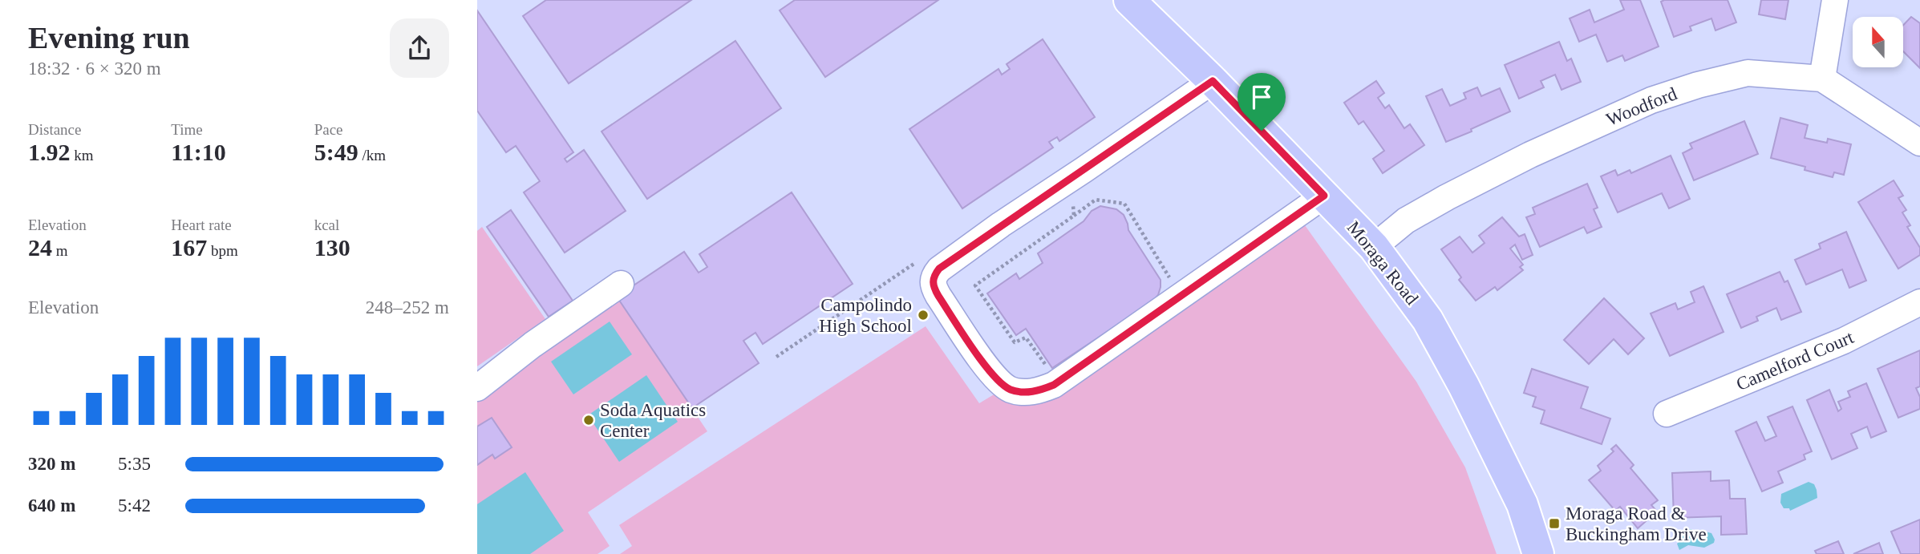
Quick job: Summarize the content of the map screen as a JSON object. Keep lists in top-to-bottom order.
{
  "streets": {
    "main road": ["Moraga Road"],
    "street": ["Woodford", "Camelford Court"]
  },
  "crossings": [
    ["Woodford", "Moraga Road"]
  ],
  "places": {
    "other": ["Campolindo High School", "Soda Aquatics Center"],
    "transit": ["Moraga Road & Buckingham Drive"]
  },
  "north": "top",
  "page": {
    "heading": ["Evening run", "18:32 · 6 × 320 m"],
    "stats": [
      ["Distance", "1.92 km"],
      ["Time", "11:10"],
      ["Pace", "5:49 /km"],
      ["Elevation", "24 m"],
      ["Heart rate", "167 bpm"],
      ["kcal", "130"]
    ],
    "chart": ["Elevation", "248–252 m"],
    "list": [
      {
        "name": "320 m",
        "note": "5:35"
      },
      {
        "name": "640 m",
        "note": "5:42"
      }
    ]
  }
}
